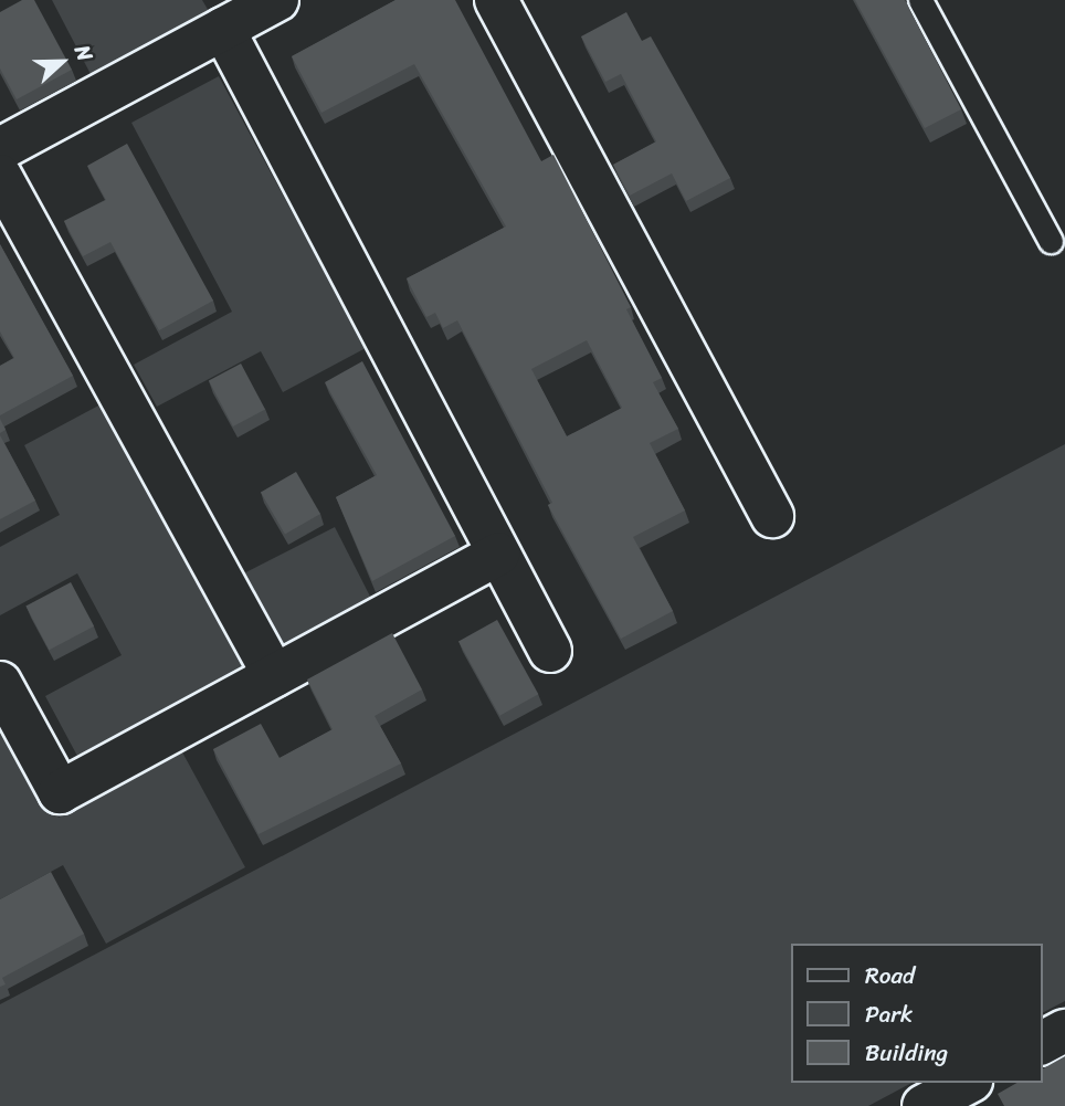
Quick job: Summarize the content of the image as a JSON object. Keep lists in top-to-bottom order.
{
  "legend": ["Road", "Park", "Building"],
  "north": "right"
}
